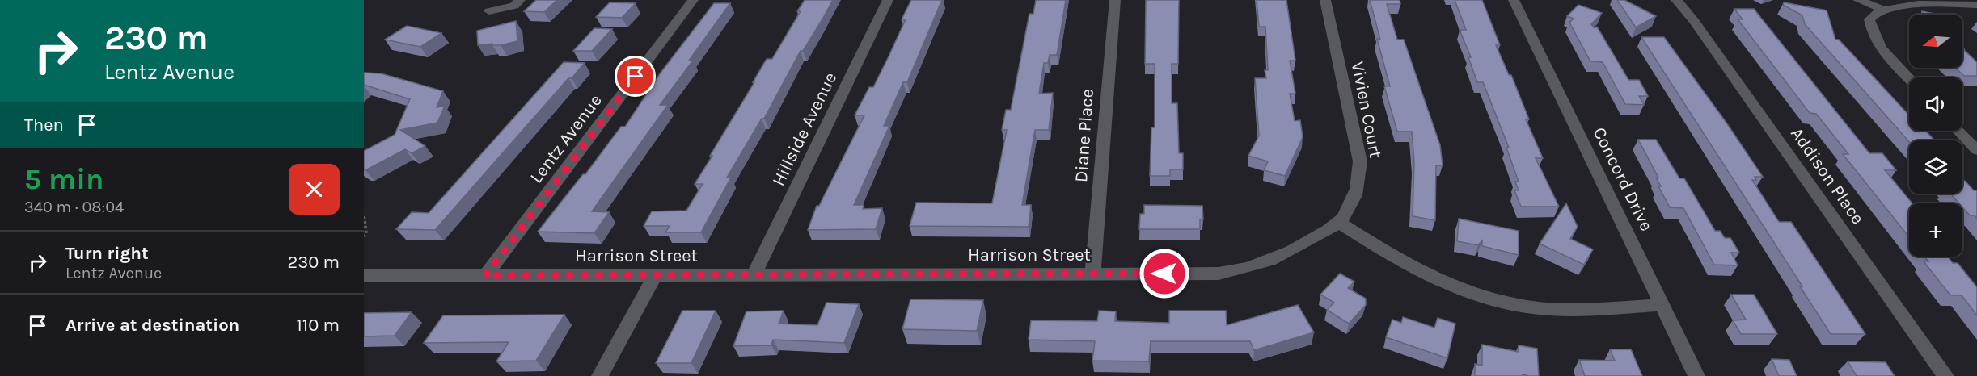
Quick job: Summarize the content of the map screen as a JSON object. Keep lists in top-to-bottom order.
{
  "streets": {
    "street": [
      "Vivien Court",
      "Hillside Avenue",
      "Diane Place",
      "Lentz Avenue",
      "Addison Place",
      "Concord Drive",
      "Harrison Street"
    ]
  },
  "crossings": [
    ["Vivien Court", "Harrison Street"],
    ["Hillside Avenue", "Harrison Street"],
    ["Diane Place", "Harrison Street"],
    ["Lentz Avenue", "Harrison Street"]
  ],
  "north": "left",
  "page": {
    "turn": ["230 m", "Lentz Avenue"],
    "map_buttons": "+",
    "then": "Then",
    "heading": ["5 min", "340 m · 08:04"],
    "list": [
      {
        "name": "Turn right",
        "note": "Lentz Avenue",
        "value": "230 m"
      },
      {
        "name": "Arrive at destination",
        "value": "110 m"
      }
    ]
  }
}
